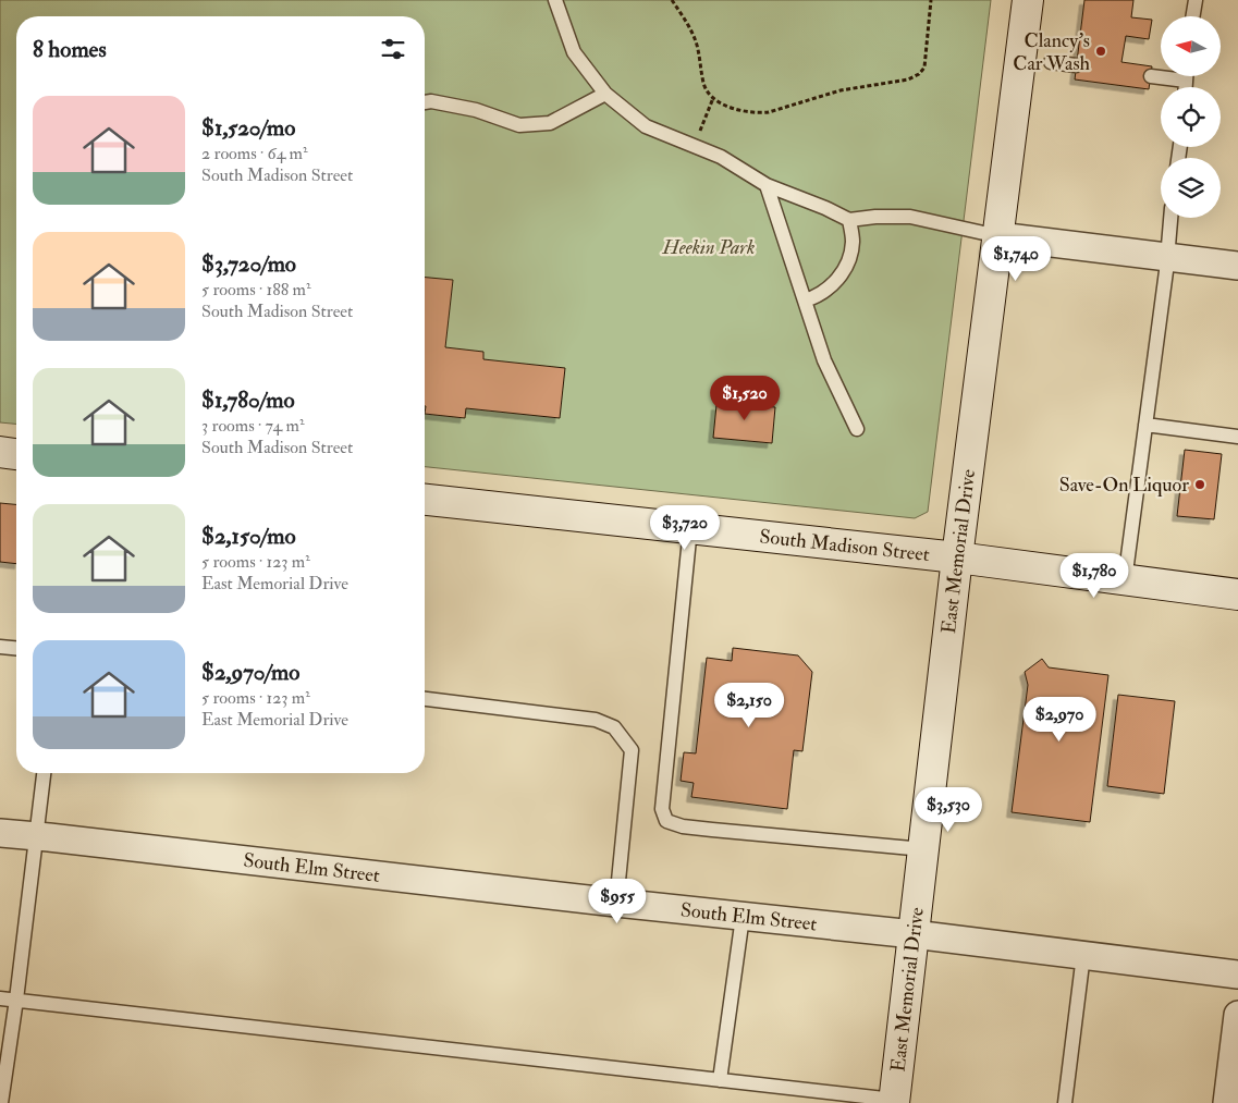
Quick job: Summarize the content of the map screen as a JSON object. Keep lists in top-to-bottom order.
{
  "streets": {
    "main road": ["South Madison Street", "East Memorial Drive"],
    "street": ["South Elm Street"]
  },
  "crossings": [
    ["South Madison Street", "East Memorial Drive"],
    ["East Memorial Drive", "South Elm Street"]
  ],
  "parks": ["Heekin Park"],
  "places": ["Clancy's Car Wash", "Save-On Liquor"],
  "north": "left",
  "page": {
    "heading": "8 homes",
    "list": [
      {
        "name": "$1,520/mo",
        "note": "2 rooms · 64 m² · South Madison Street"
      },
      {
        "name": "$3,720/mo",
        "note": "5 rooms · 188 m² · South Madison Street"
      },
      {
        "name": "$1,780/mo",
        "note": "3 rooms · 74 m² · South Madison Street"
      },
      {
        "name": "$2,150/mo",
        "note": "5 rooms · 123 m² · East Memorial Drive"
      },
      {
        "name": "$2,970/mo",
        "note": "5 rooms · 123 m² · East Memorial Drive"
      }
    ],
    "price": [
      "$1,740",
      "$1,520",
      "$3,720",
      "$1,780",
      "$2,150",
      "$2,970",
      "$3,530",
      "$955"
    ]
  }
}
